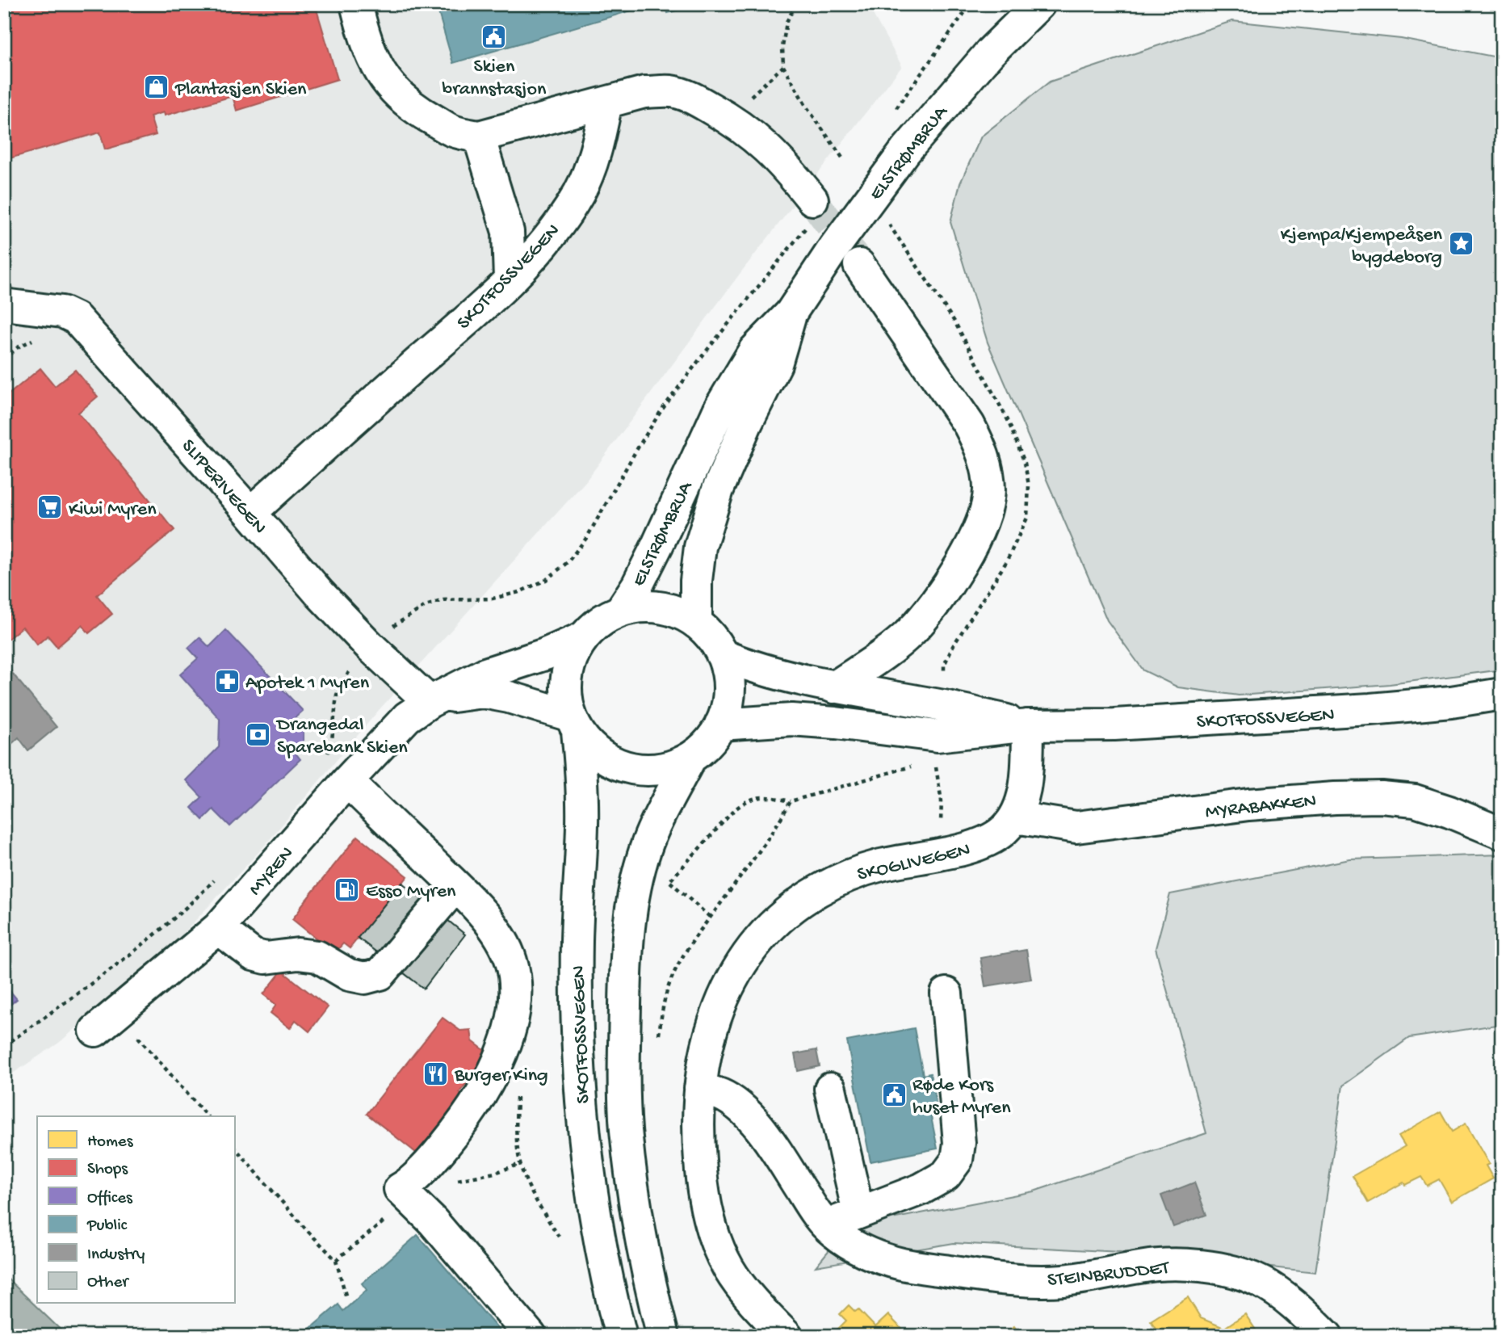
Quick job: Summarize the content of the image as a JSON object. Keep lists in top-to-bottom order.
{
  "streets": {
    "street": [
      "ELSTRØMBRUA",
      "SKOTFOSSVEGEN",
      "SLIPERIVEGEN",
      "MYRABAKKEN",
      "SKOGLIVEGEN",
      "MYREN",
      "STEINBRUDDET"
    ]
  },
  "crossings": [
    ["ELSTRØMBRUA", "SKOTFOSSVEGEN"],
    ["ELSTRØMBRUA", "MYREN"],
    ["SKOTFOSSVEGEN", "SLIPERIVEGEN"],
    ["SKOTFOSSVEGEN", "SKOGLIVEGEN"],
    ["SKOTFOSSVEGEN", "MYREN"],
    ["SLIPERIVEGEN", "MYREN"],
    ["MYRABAKKEN", "SKOGLIVEGEN"],
    ["SKOGLIVEGEN", "STEINBRUDDET"]
  ],
  "places": {
    "public building": ["Skien brannstasjon", "Røde Kors huset Myren"],
    "shop": ["Plantasjen Skien"],
    "place": ["Kjempa/Kjempeåsen bygdeborg"],
    "supermarket": ["Kiwi Myren"],
    "pharmacy": ["Apotek 1 Myren"],
    "bank": ["Drangedal Sparebank Skien"],
    "fuel station": ["Esso Myren"],
    "restaurant": ["Burger King"]
  },
  "legend": [
    "Homes",
    "Shops",
    "Offices",
    "Public",
    "Industry",
    "Other"
  ]
}
